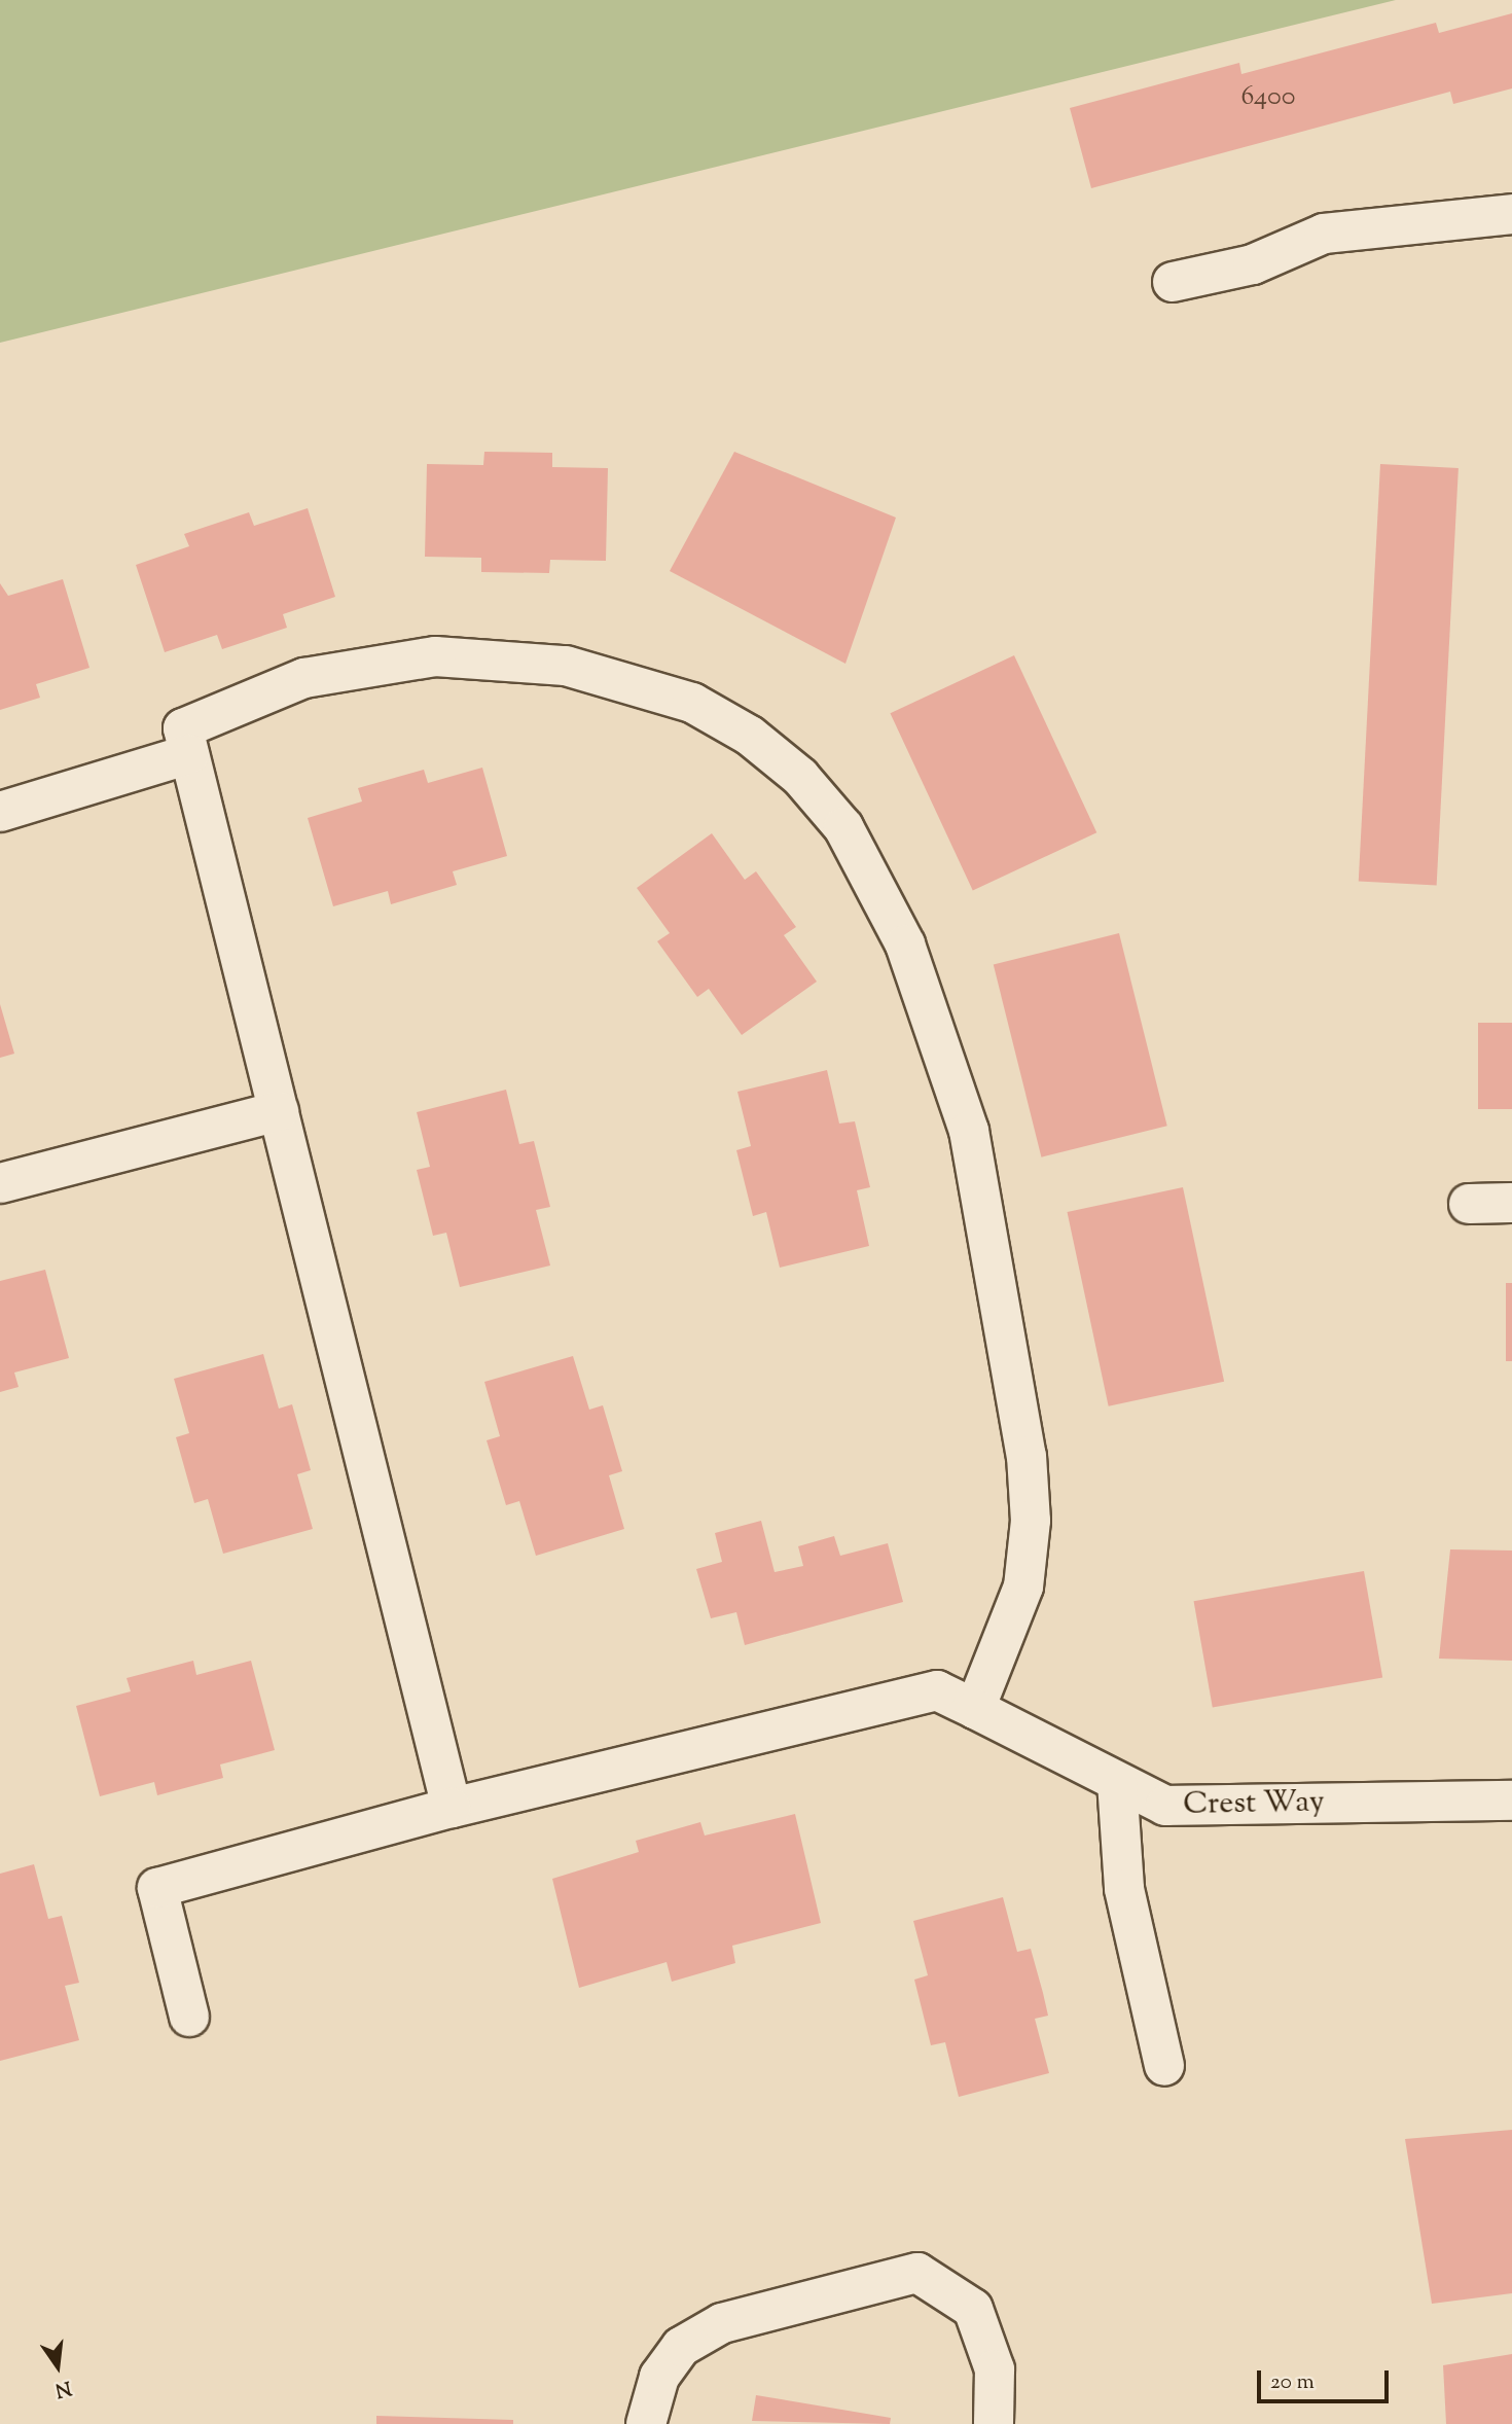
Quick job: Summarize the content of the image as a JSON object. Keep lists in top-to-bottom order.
{
  "streets": {
    "street": ["Crest Way"]
  },
  "house_numbers": ["6400"],
  "scale_bar": "20 m",
  "north": "bottom"
}
